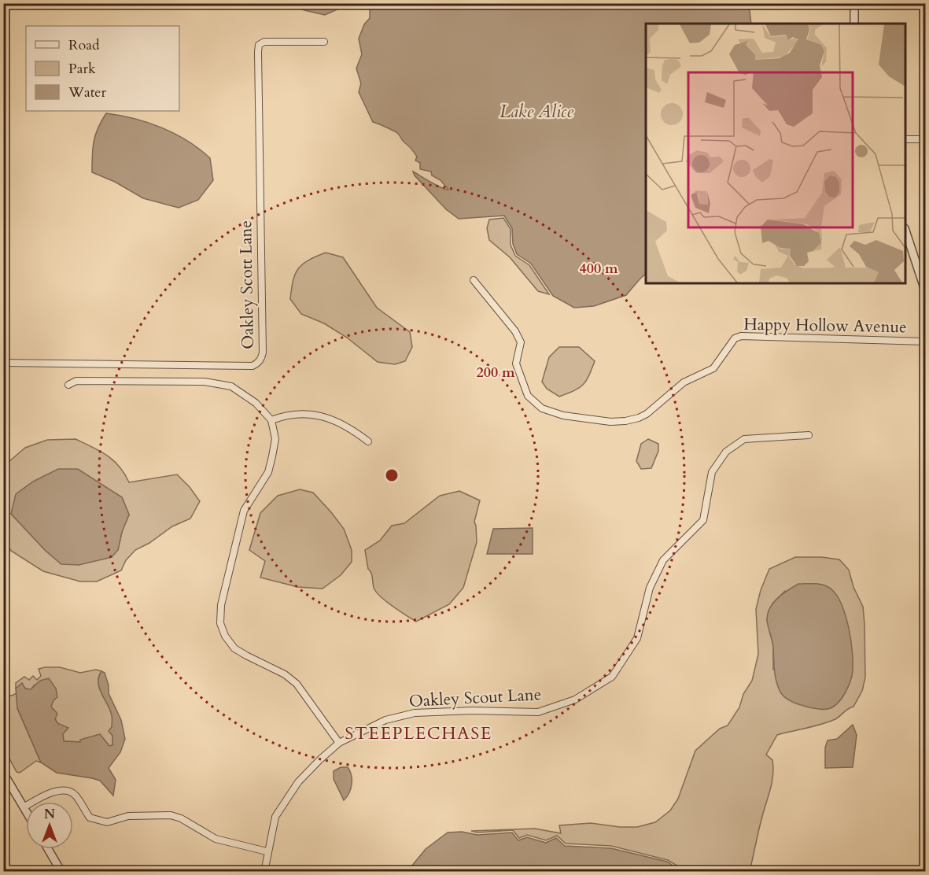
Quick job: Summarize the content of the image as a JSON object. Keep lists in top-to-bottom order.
{
  "streets": {
    "street": ["Oakley Scott Lane", "Happy Hollow Avenue", "Oakley Scout Lane"]
  },
  "districts": ["STEEPLECHASE"],
  "water": ["Lake Alice"],
  "legend": ["Road", "Park", "Water"],
  "north": "top",
  "rings": ["400 m", "200 m"]
}
